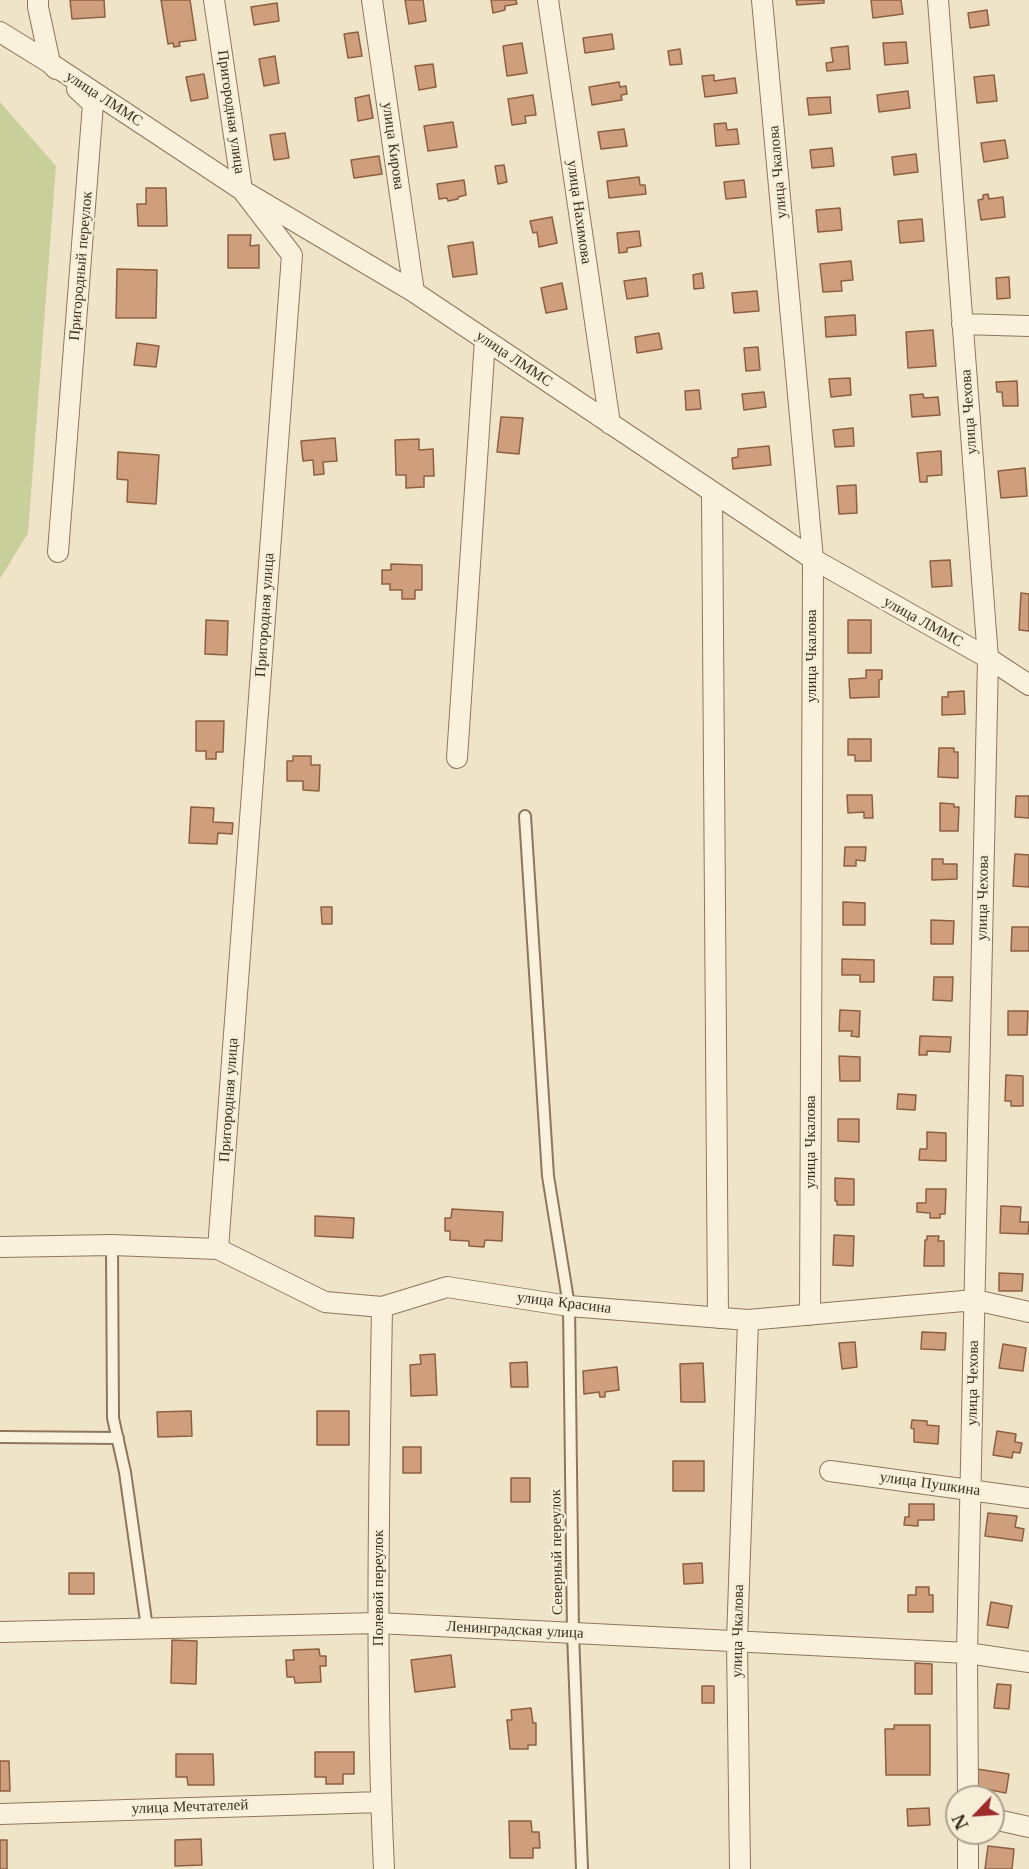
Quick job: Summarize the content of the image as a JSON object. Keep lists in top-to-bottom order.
{
  "streets": {
    "street": [
      "улица ЛММС",
      "Пригородная улица",
      "улица Кирова",
      "улица Чкалова",
      "улица Нахимова",
      "Пригородный переулок",
      "улица Чехова",
      "улица Красина",
      "улица Пушкина",
      "Полевой переулок",
      "Ленинградская улица",
      "улица Мечтателей"
    ],
    "lane": ["Северный переулок"]
  },
  "crossings": [
    ["улица ЛММС", "Пригородная улица"],
    ["улица ЛММС", "улица Кирова"],
    ["улица ЛММС", "улица Чкалова"],
    ["улица ЛММС", "улица Нахимова"],
    ["улица ЛММС", "Пригородный переулок"],
    ["улица ЛММС", "улица Чехова"],
    ["Пригородная улица", "улица Красина"],
    ["улица Чкалова", "улица Красина"],
    ["улица Чкалова", "Ленинградская улица"],
    ["улица Чехова", "улица Красина"],
    ["улица Чехова", "улица Пушкина"],
    ["улица Чехова", "Ленинградская улица"],
    ["улица Красина", "Северный переулок"],
    ["улица Красина", "Полевой переулок"],
    ["Северный переулок", "Ленинградская улица"],
    ["Полевой переулок", "Ленинградская улица"],
    ["Полевой переулок", "улица Мечтателей"]
  ],
  "north": "bottom left"
}
